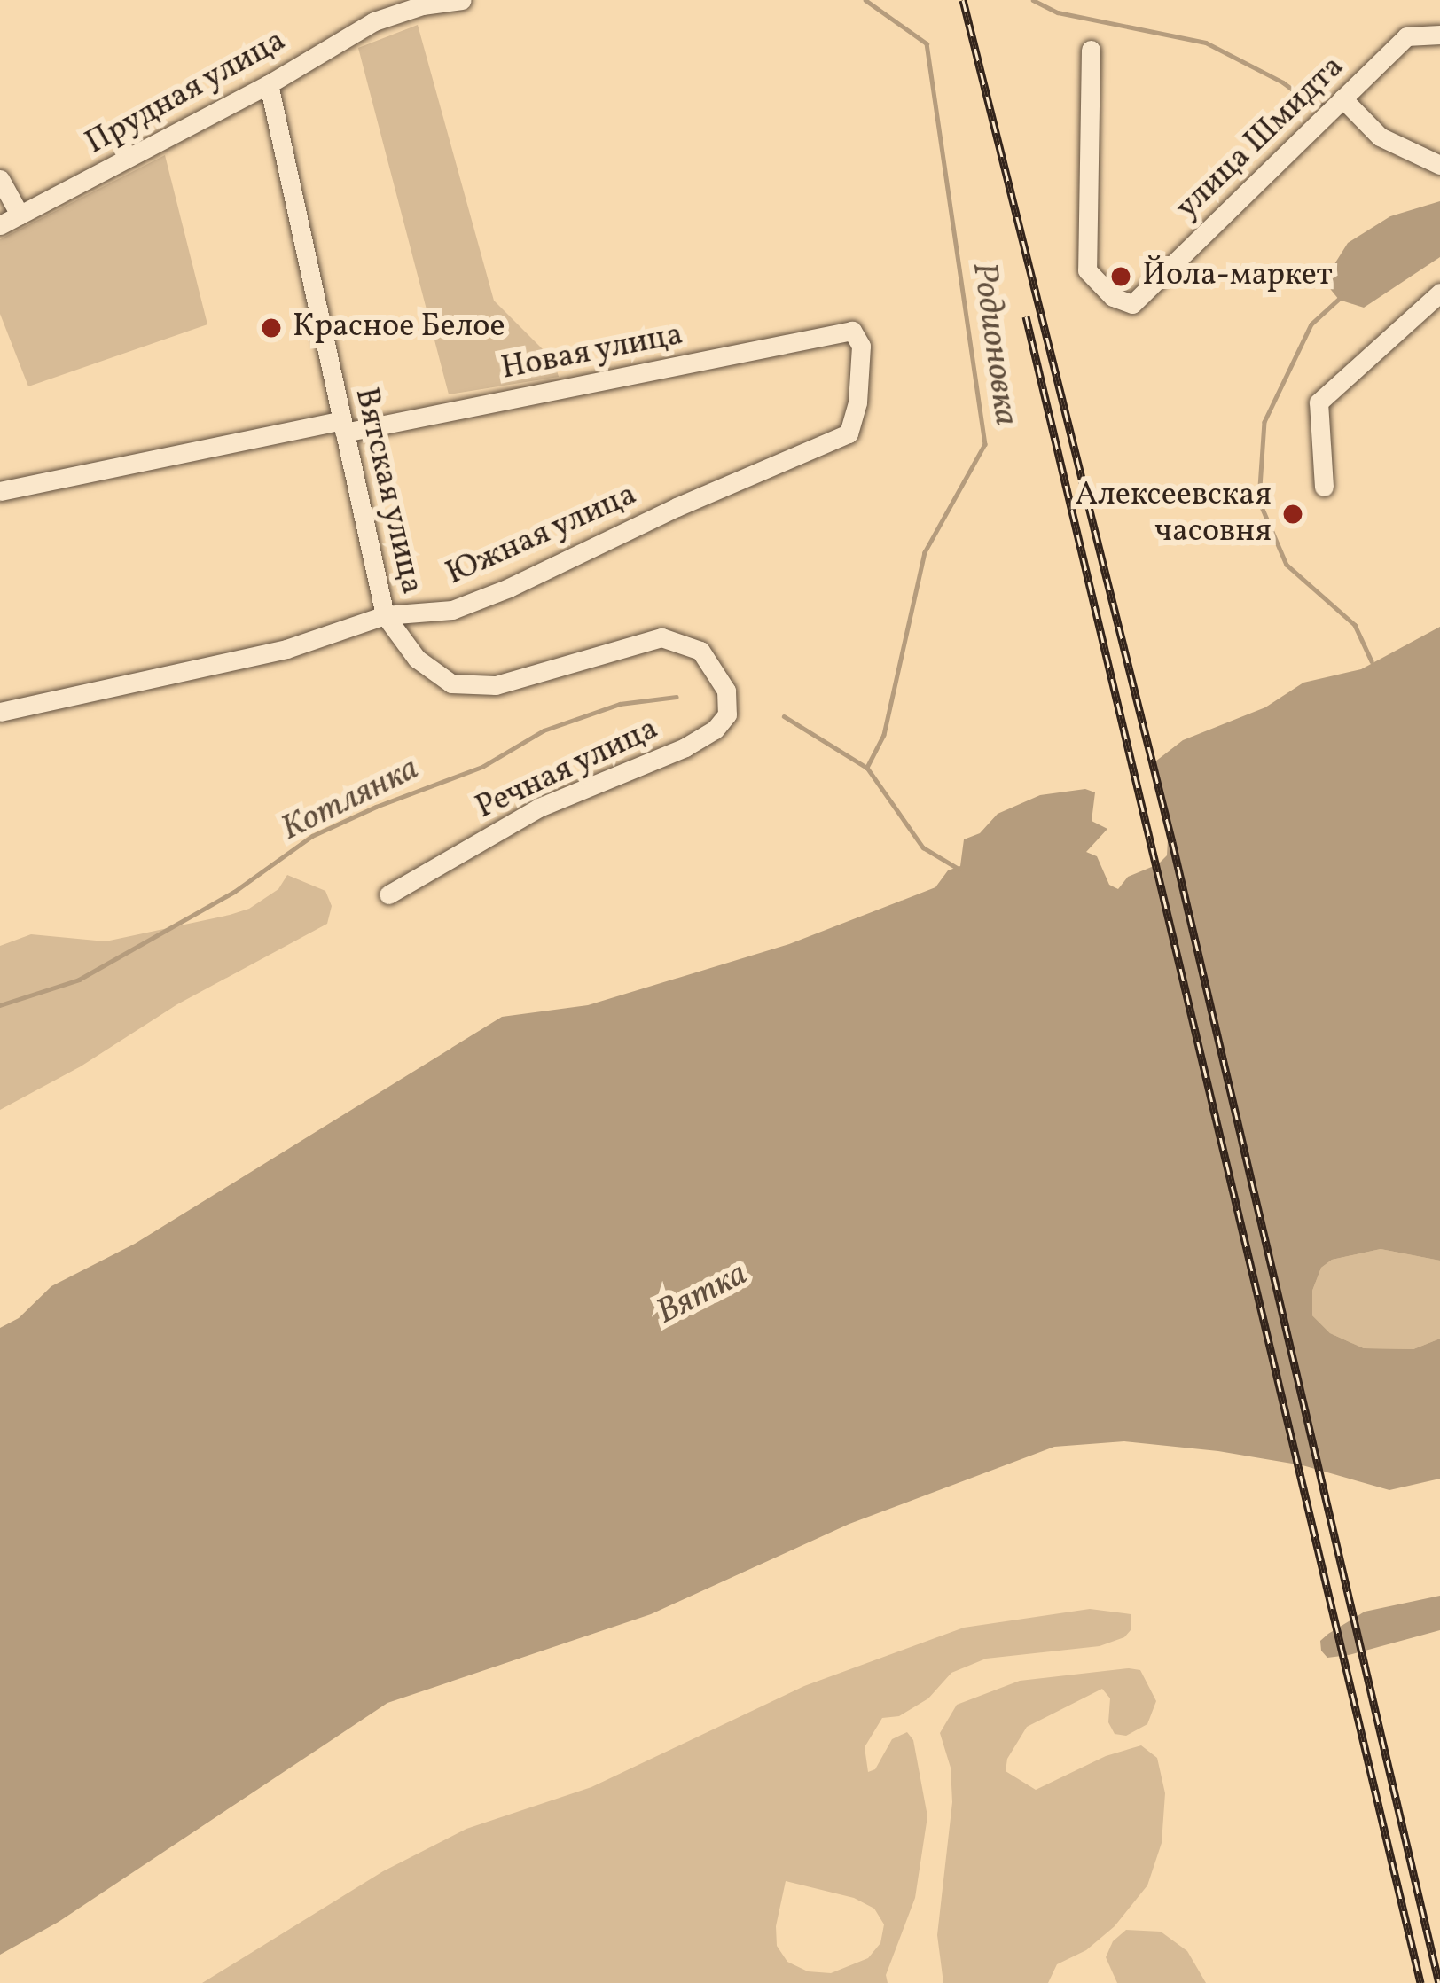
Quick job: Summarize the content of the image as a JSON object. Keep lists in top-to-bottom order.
{
  "streets": {
    "street": [
      "Прудная улица",
      "улица Шмидта",
      "Новая улица",
      "Вятская улица",
      "Южная улица",
      "Речная улица"
    ]
  },
  "crossings": [
    ["Прудная улица", "Вятская улица"],
    ["Новая улица", "Вятская улица"],
    ["Новая улица", "Южная улица"],
    ["Вятская улица", "Южная улица"],
    ["Вятская улица", "Речная улица"]
  ],
  "water": ["Родионовка", "Котлянка", "Вятка"],
  "places": ["Йола-маркет", "Красное Белое", "Алексеевская часовня"]
}
